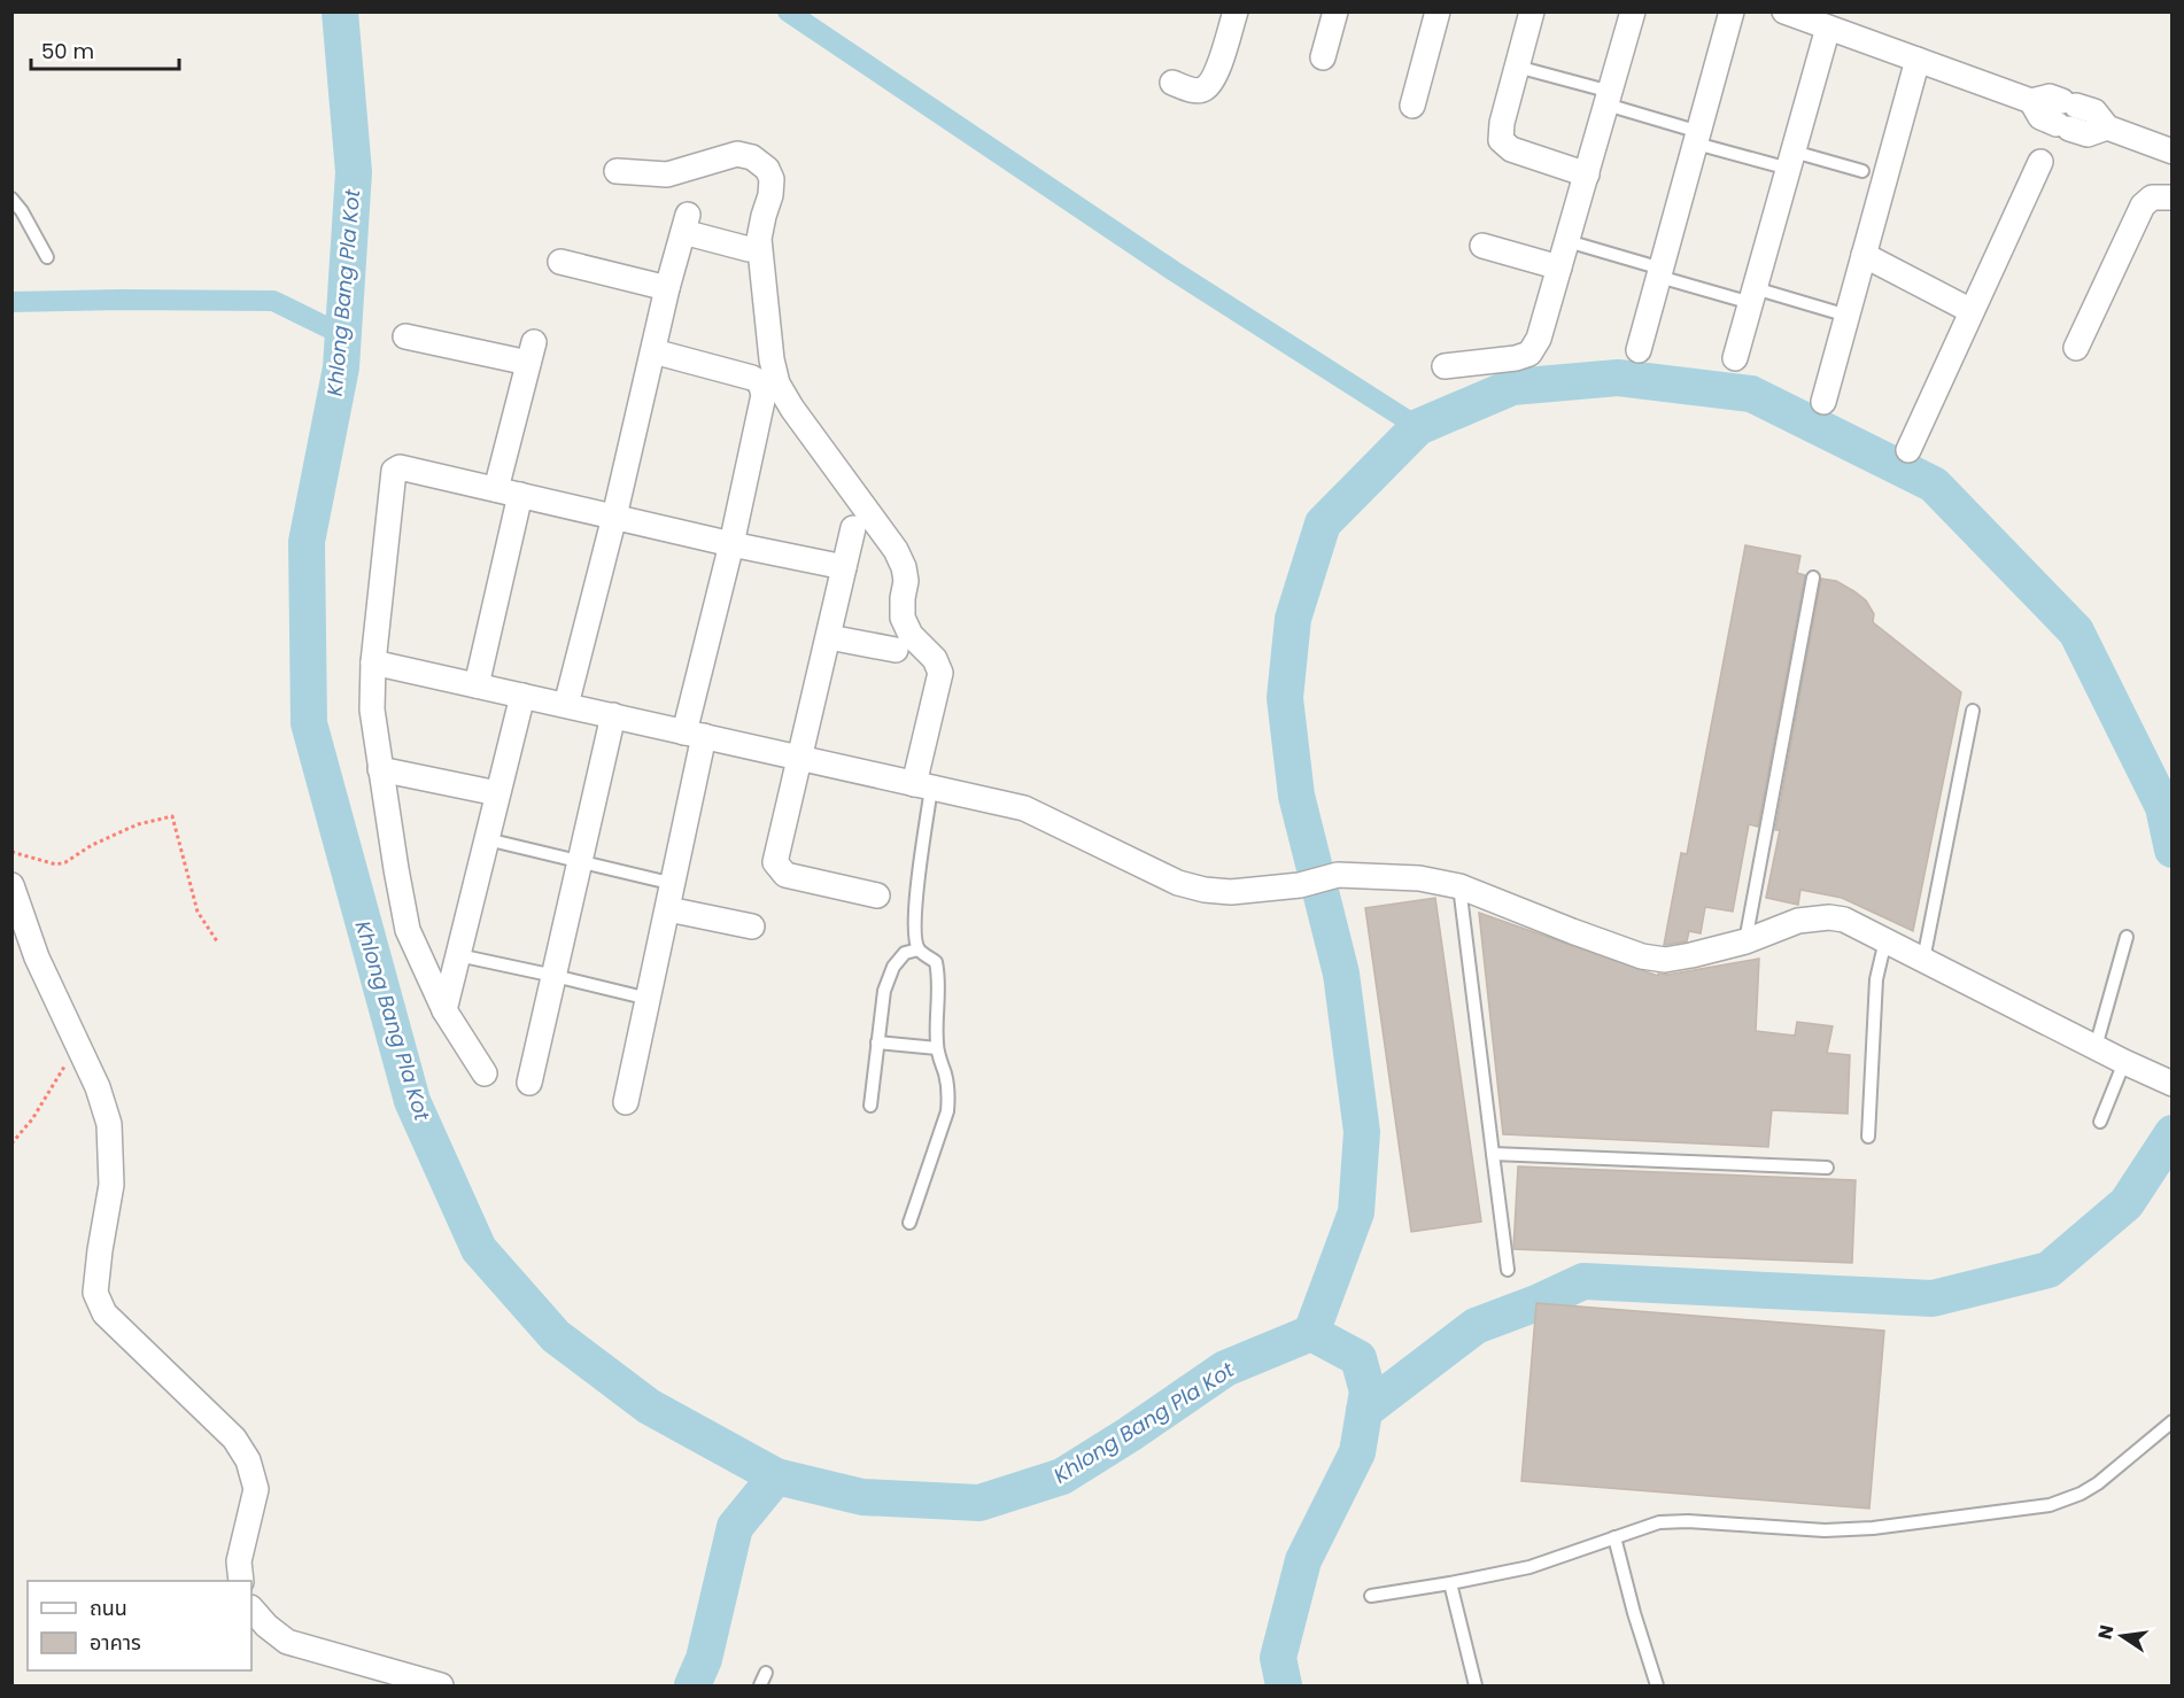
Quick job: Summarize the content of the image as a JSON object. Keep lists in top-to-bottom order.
{
  "water": ["Khlong Bang Pla Kot"],
  "legend": ["ถนน", "อาคาร"],
  "scale_bar": "50 m",
  "north": "left"
}
